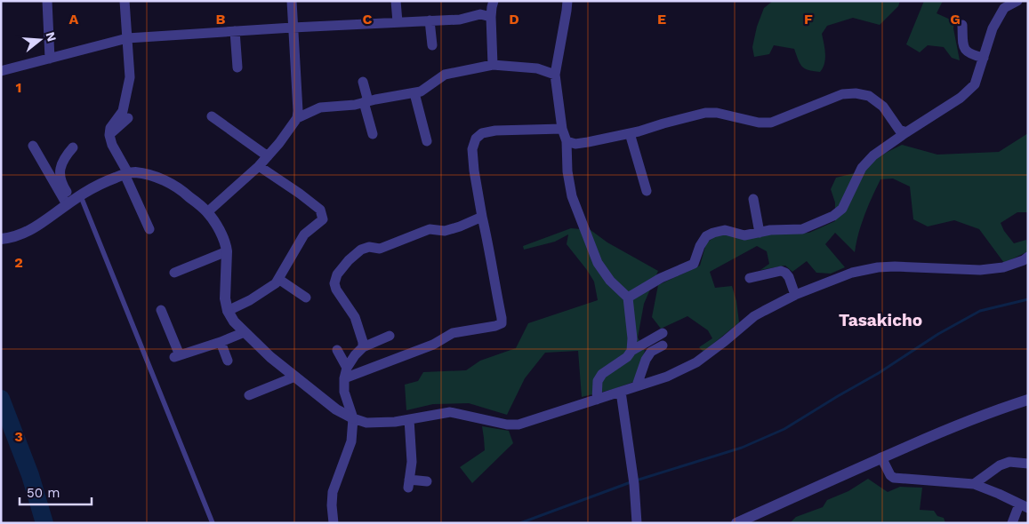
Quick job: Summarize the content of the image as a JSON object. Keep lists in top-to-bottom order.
{
  "districts": ["Tasakicho"],
  "scale_bar": "50 m",
  "north": "right",
  "grid": {
    "columns": [
      "A",
      "B",
      "C",
      "D",
      "E",
      "F",
      "G"
    ],
    "rows": ["1", "2", "3"]
  }
}
